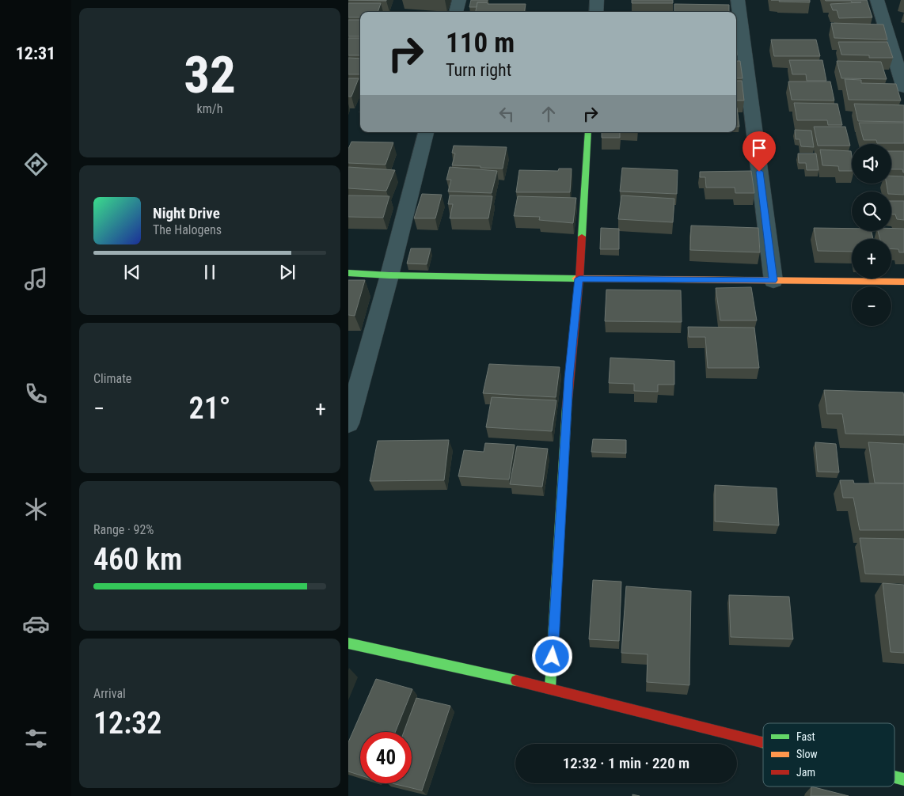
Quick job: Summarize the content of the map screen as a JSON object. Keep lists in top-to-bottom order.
{
  "legend": ["Fast", "Slow", "Jam"],
  "page": {
    "tabs": "12:31",
    "tile": [
      ["32", "km/h"],
      "Climate",
      ["Range · 92%", "460 km"],
      ["Arrival", "12:32"]
    ],
    "turn": ["110 m", "Turn right"],
    "map_buttons": ["+", "−"],
    "song": ["Night Drive", "The Halogens"],
    "heat": ["−", "21°", "+"],
    "limit": "40",
    "trip": "12:32 · 1 min · 220 m"
  }
}
